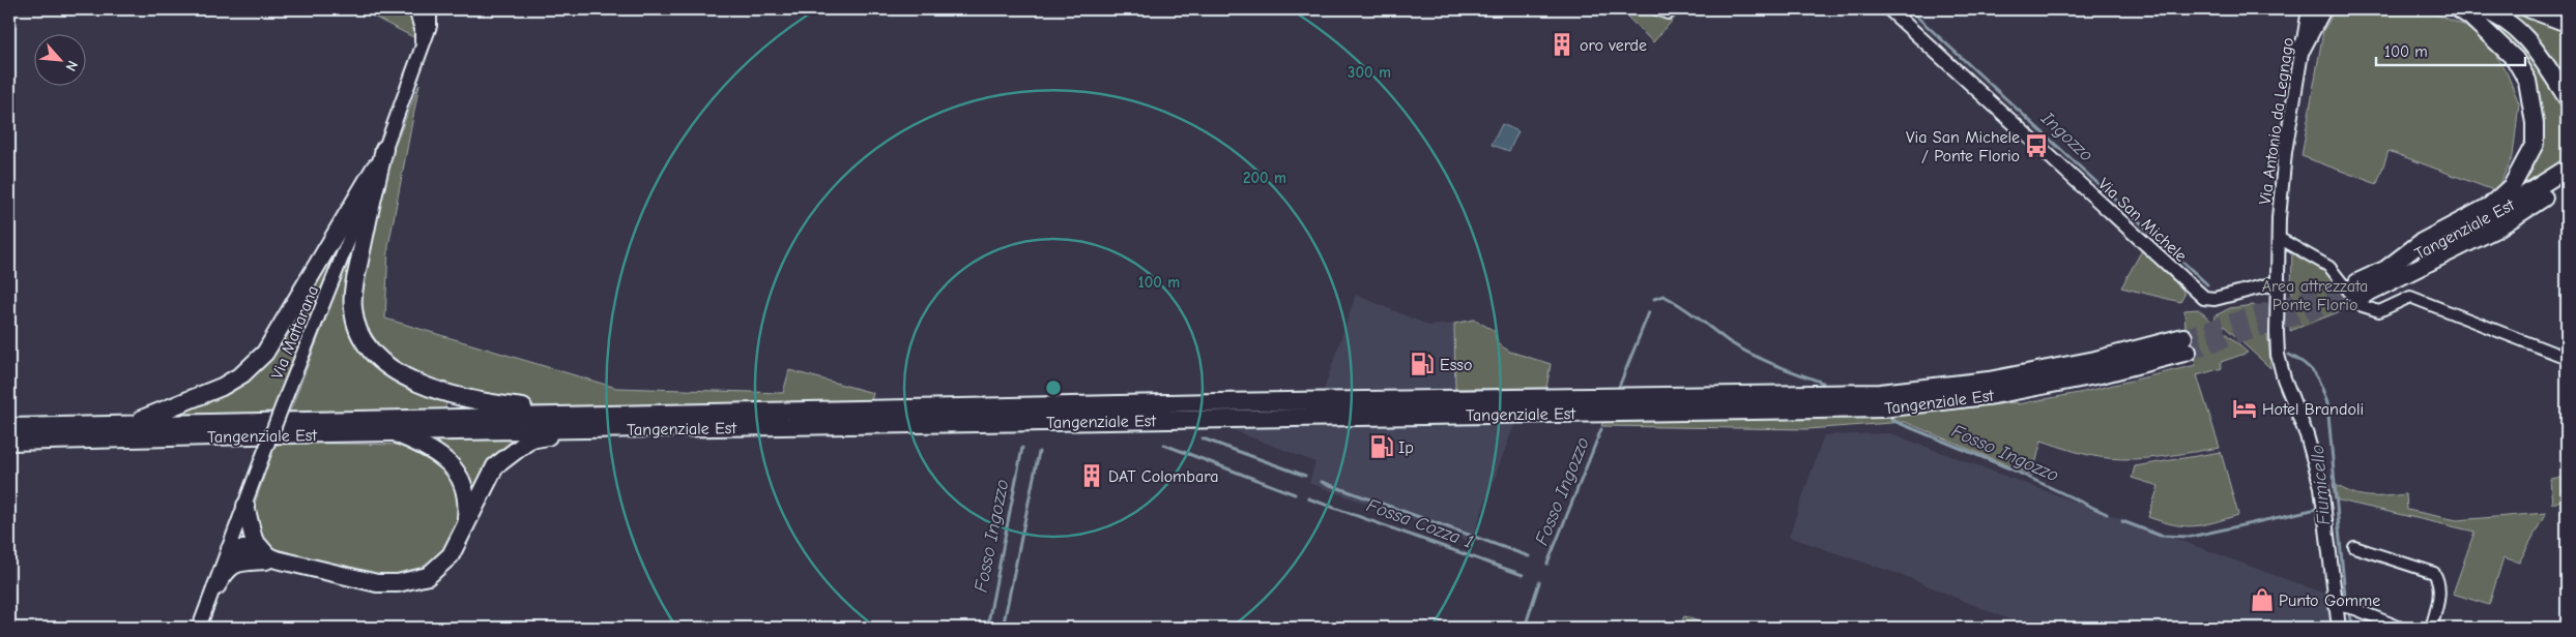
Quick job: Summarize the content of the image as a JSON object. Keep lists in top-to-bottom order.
{
  "streets": {
    "highway": ["Tangenziale Est"],
    "street": ["Via Antonio da Legnago", "Via San Michele", "Via Mattarana"]
  },
  "crossings": [
    ["Via Antonio da Legnago", "Via San Michele"]
  ],
  "water": [
    "Ingozzo",
    "Fosso Ingozzo",
    "Fiumicello",
    "Fossa Cozza 1"
  ],
  "parks": ["Area attrezzata Ponte Florio"],
  "places": {
    "building": ["oro verde", "DAT Colombara"],
    "bus stop": ["Via San Michele / Ponte Florio"],
    "fuel station": ["Esso", "Ip"],
    "hotel": ["Hotel Brandoli"],
    "shop": ["Punto Gomme"]
  },
  "scale_bar": "100 m",
  "north": "bottom right",
  "rings": ["300 m", "200 m", "100 m"]
}
